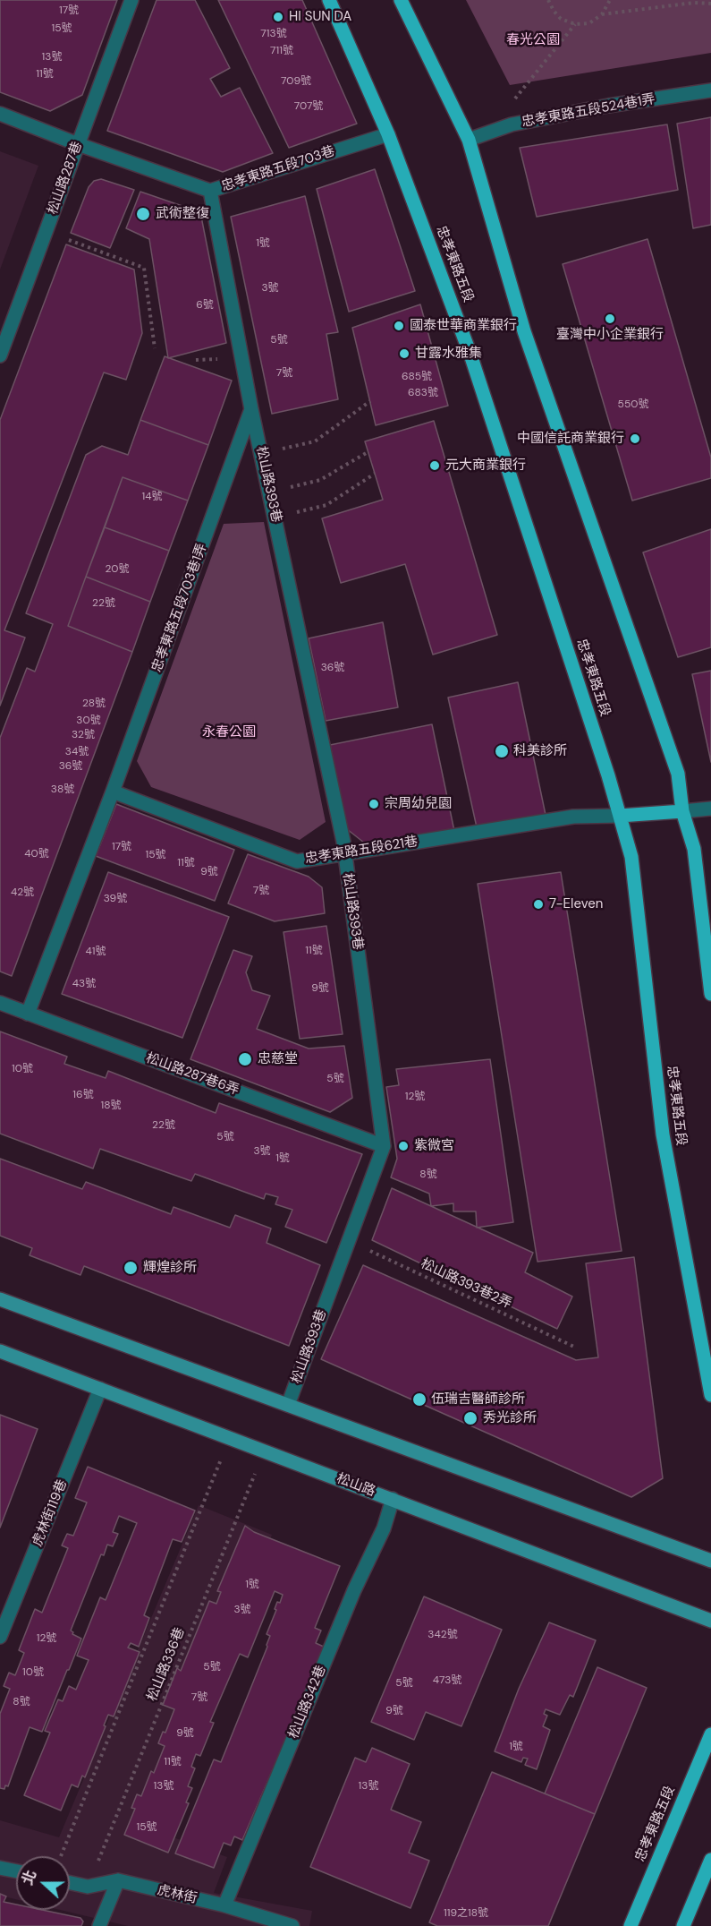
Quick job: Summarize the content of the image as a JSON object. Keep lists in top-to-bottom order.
{
  "streets": {
    "main road": ["忠孝東路五段", "松山路"],
    "street": [
      "忠孝東路五段524巷1弄",
      "忠孝東路五段703巷",
      "松山路287巷",
      "松山路393巷",
      "忠孝東路五段703巷1弄",
      "忠孝東路五段621巷",
      "松山路287巷6弄",
      "虎林街119巷",
      "松山路342巷",
      "虎林街"
    ],
    "path": ["松山路393巷2弄", "松山路336巷"]
  },
  "crossings": [
    ["忠孝東路五段703巷", "松山路287巷"],
    ["忠孝東路五段703巷", "忠孝東路五段"],
    ["忠孝東路五段", "忠孝東路五段621巷"],
    ["松山路393巷", "忠孝東路五段703巷1弄"],
    ["松山路393巷", "忠孝東路五段621巷"],
    ["松山路393巷", "松山路287巷6弄"],
    ["松山路393巷", "松山路393巷2弄"],
    ["忠孝東路五段703巷1弄", "忠孝東路五段621巷"],
    ["忠孝東路五段703巷1弄", "松山路287巷6弄"],
    ["松山路", "虎林街119巷"],
    ["松山路", "松山路336巷"],
    ["松山路", "松山路342巷"],
    ["松山路336巷", "虎林街"],
    ["松山路342巷", "虎林街"]
  ],
  "parks": ["春光公園", "永春公園"],
  "places": [
    "HI SUN DA",
    "武術整復",
    "臺灣中小企業銀行",
    "國泰世華商業銀行",
    "甘露水雅集",
    "中國信託商業銀行",
    "元大商業銀行",
    "科美診所",
    "宗周幼兒園",
    "7-Eleven",
    "忠慈堂",
    "紫微宮",
    "輝煌診所",
    "伍瑞吉醫師診所",
    "秀光診所"
  ],
  "house_numbers": [
    "17號",
    "15號",
    "713號",
    "711號",
    "13號",
    "11號",
    "709號",
    "707號",
    "1號",
    "3號",
    "6號",
    "5號",
    "7號",
    "685號",
    "683號",
    "550號",
    "14號",
    "20號",
    "22號",
    "36號",
    "28號",
    "30號",
    "32號",
    "34號",
    "36號",
    "38號",
    "17號",
    "40號",
    "15號",
    "11號",
    "9號",
    "7號",
    "42號",
    "39號",
    "11號",
    "41號",
    "43號",
    "9號",
    "10號",
    "5號",
    "16號",
    "12號",
    "18號",
    "22號",
    "5號",
    "3號",
    "1號",
    "8號",
    "1號",
    "3號",
    "342號",
    "12號",
    "5號",
    "10號",
    "473號",
    "5號",
    "7號",
    "8號",
    "9號",
    "9號",
    "1號",
    "11號",
    "13號",
    "13號",
    "15號",
    "119之18號"
  ],
  "north": "left"
}
